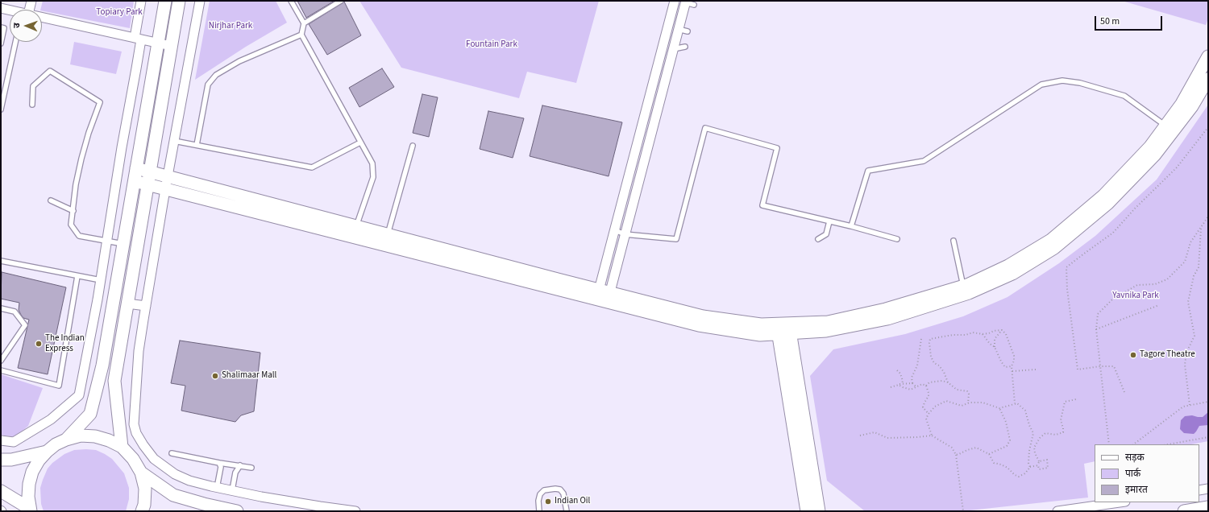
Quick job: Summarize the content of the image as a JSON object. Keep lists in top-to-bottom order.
{
  "parks": [
    "Topiary Park",
    "Nirjhar Park",
    "Fountain Park",
    "Yavnika Park"
  ],
  "places": [
    "The Indian Express",
    "Tagore Theatre",
    "Shalimaar Mall",
    "Indian Oil"
  ],
  "legend": ["सड़क", "पार्क", "इमारत"],
  "scale_bar": "50 m",
  "north": "left"
}
